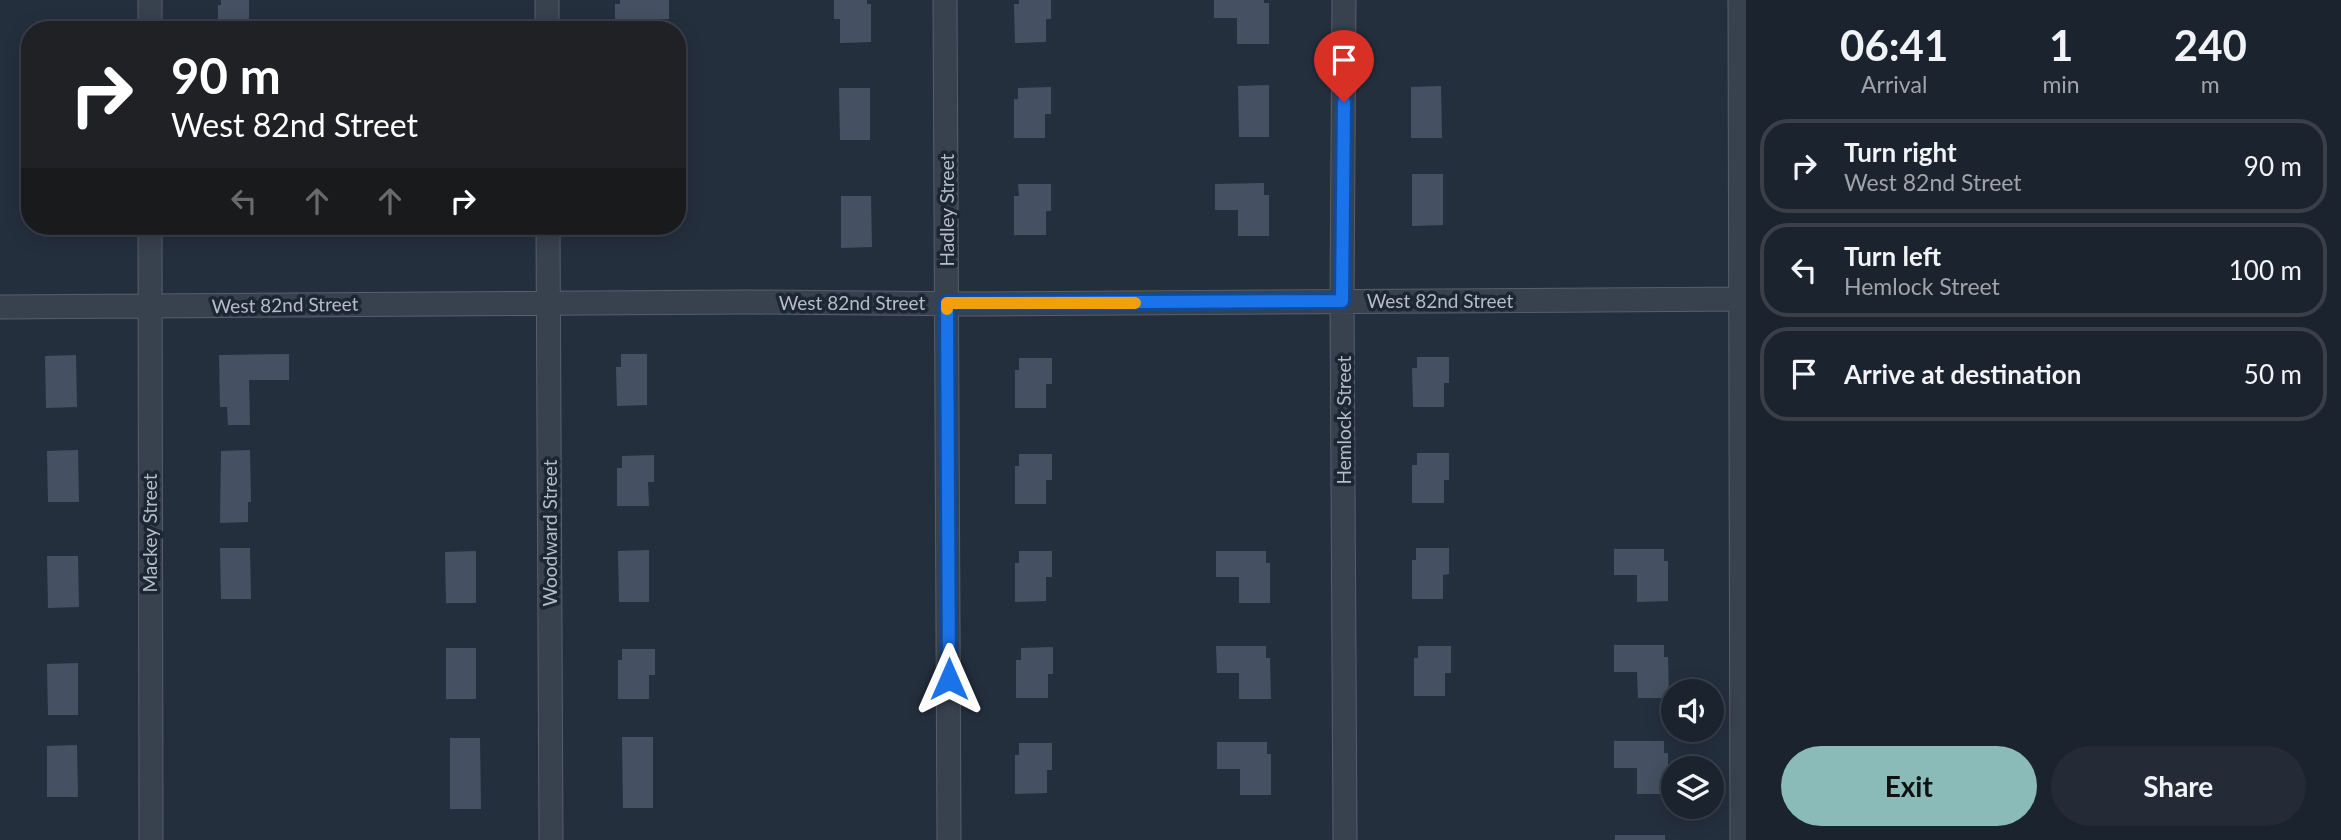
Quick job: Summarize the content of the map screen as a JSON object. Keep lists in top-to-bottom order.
{
  "streets": {
    "street": [
      "Hadley Street",
      "West 82nd Street",
      "Hemlock Street",
      "Mackey Street",
      "Woodward Street"
    ]
  },
  "crossings": [
    ["Hadley Street", "West 82nd Street"],
    ["West 82nd Street", "Hemlock Street"],
    ["West 82nd Street", "Mackey Street"],
    ["West 82nd Street", "Woodward Street"]
  ],
  "page": {
    "eta": [
      "06:41",
      "Arrival",
      "1",
      "min",
      "240",
      "m"
    ],
    "turn": ["90 m", "West 82nd Street"],
    "list": [
      {
        "name": "Turn right",
        "note": "West 82nd Street",
        "value": "90 m"
      },
      {
        "name": "Turn left",
        "note": "Hemlock Street",
        "value": "100 m"
      },
      {
        "name": "Arrive at destination",
        "value": "50 m"
      }
    ],
    "buttons": ["Exit", "Share"]
  }
}
